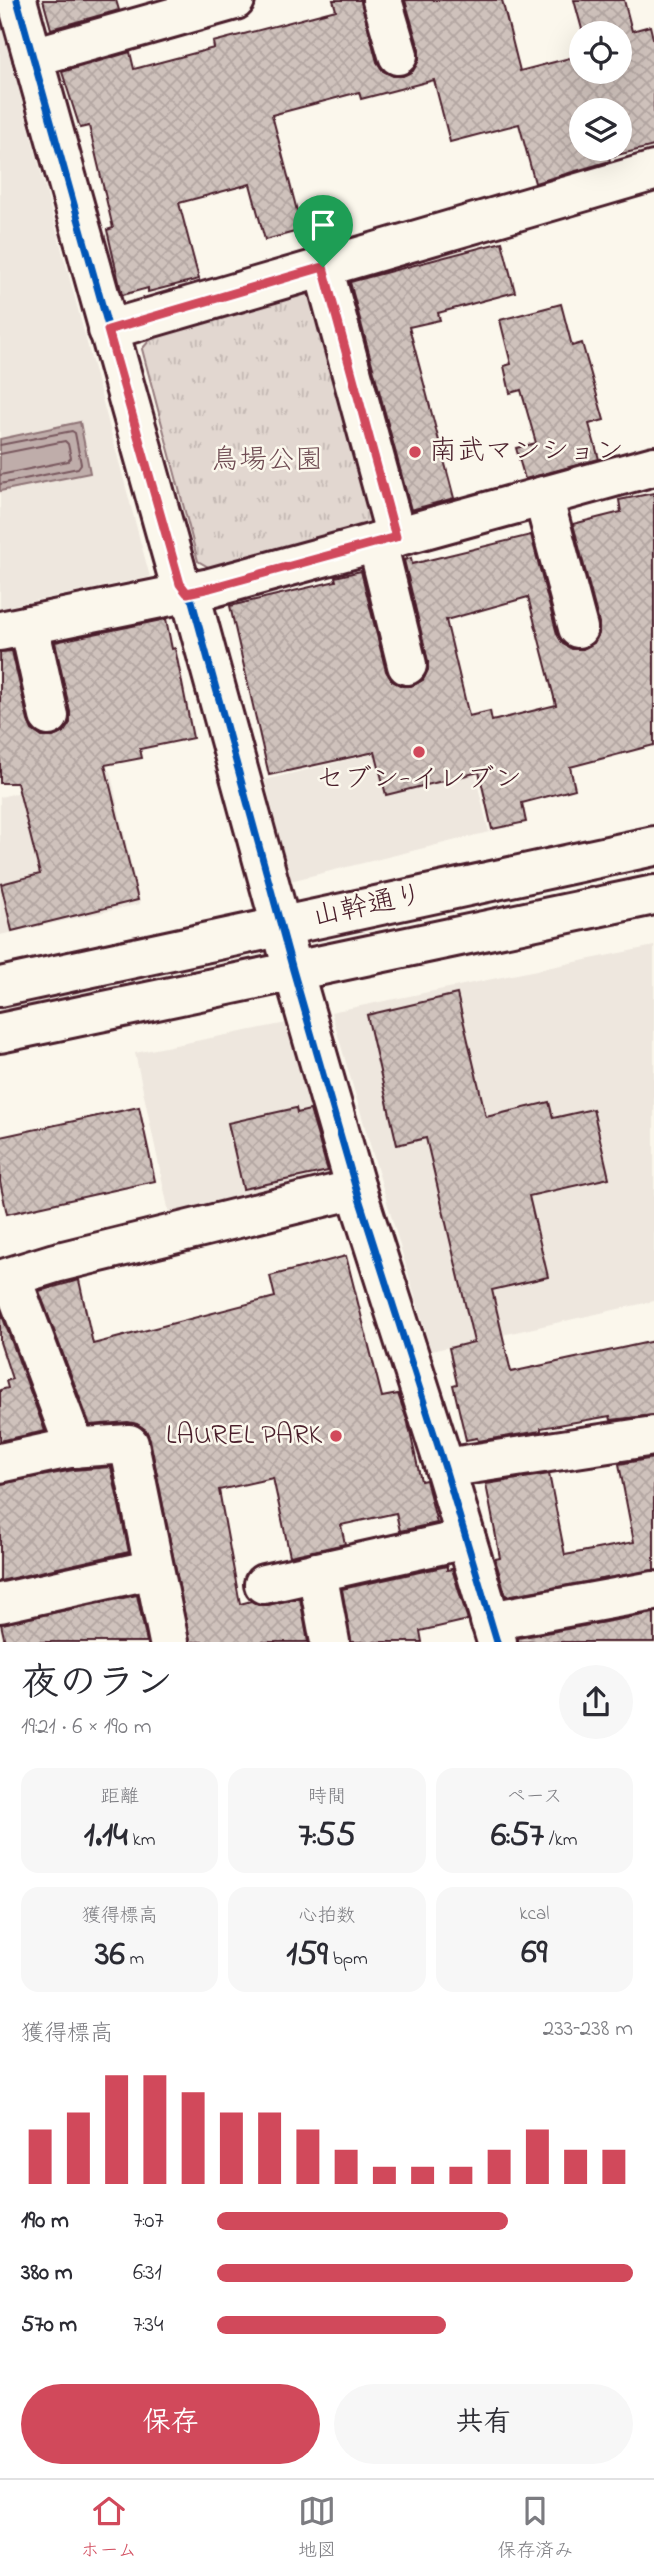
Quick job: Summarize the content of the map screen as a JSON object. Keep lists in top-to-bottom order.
{
  "streets": {
    "street": ["山幹通り"]
  },
  "parks": ["鳥場公園"],
  "places": ["南武マンション", "セブン-イレブン", "LAUREL PARK"],
  "page": {
    "heading": ["夜のラン", "19:21 · 6 × 190 m"],
    "stats": [
      ["距離", "1.14 km"],
      ["時間", "7:55"],
      ["ペース", "6:57 /km"],
      ["獲得標高", "36 m"],
      ["心拍数", "159 bpm"],
      ["kcal", "69"]
    ],
    "chart": ["獲得標高", "233–238 m"],
    "list": [
      {
        "name": "190 m",
        "note": "7:07"
      },
      {
        "name": "380 m",
        "note": "6:31"
      },
      {
        "name": "570 m",
        "note": "7:34"
      }
    ],
    "buttons": ["保存", "共有"],
    "tabs": ["ホーム", "地図", "保存済み"]
  }
}
